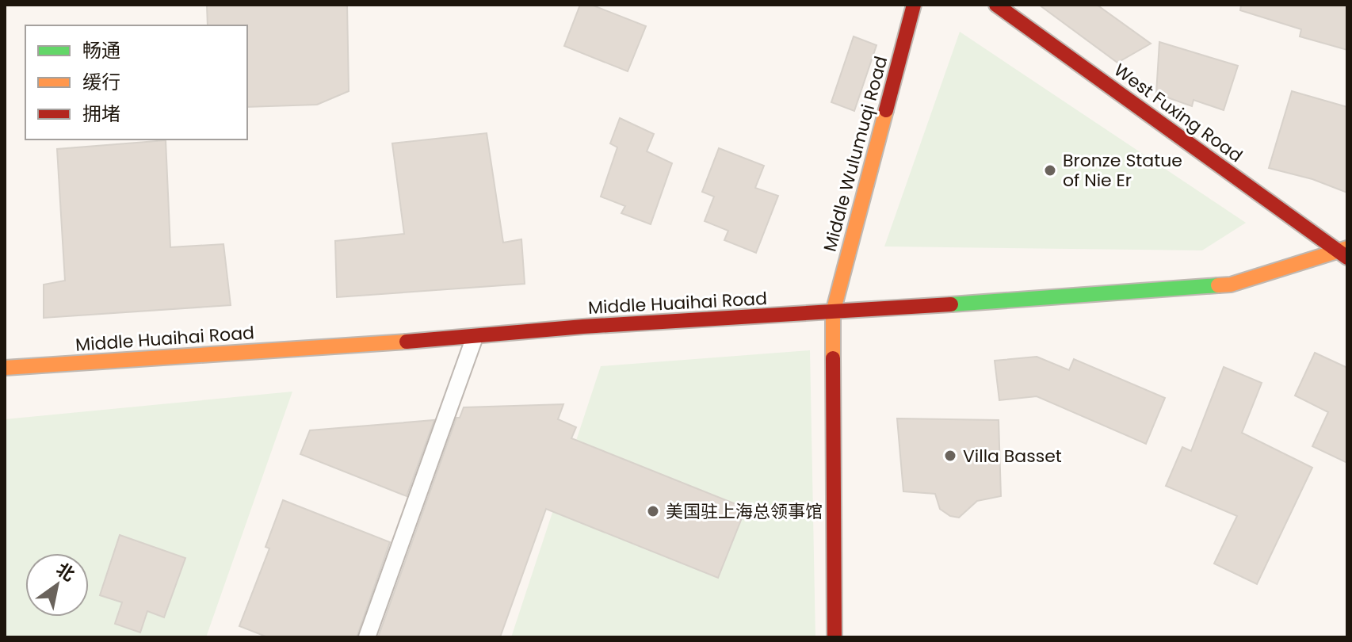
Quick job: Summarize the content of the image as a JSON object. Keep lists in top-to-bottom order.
{
  "streets": {
    "main road": ["West Fuxing Road", "Middle Wulumuqi Road", "Middle Huaihai Road"]
  },
  "crossings": [
    ["West Fuxing Road", "Middle Huaihai Road"],
    ["Middle Wulumuqi Road", "Middle Huaihai Road"]
  ],
  "places": ["Bronze Statue of Nie Er", "Villa Basset", "美国驻上海总领事馆"],
  "legend": ["畅通", "缓行", "拥堵"],
  "north": "top right"
}
